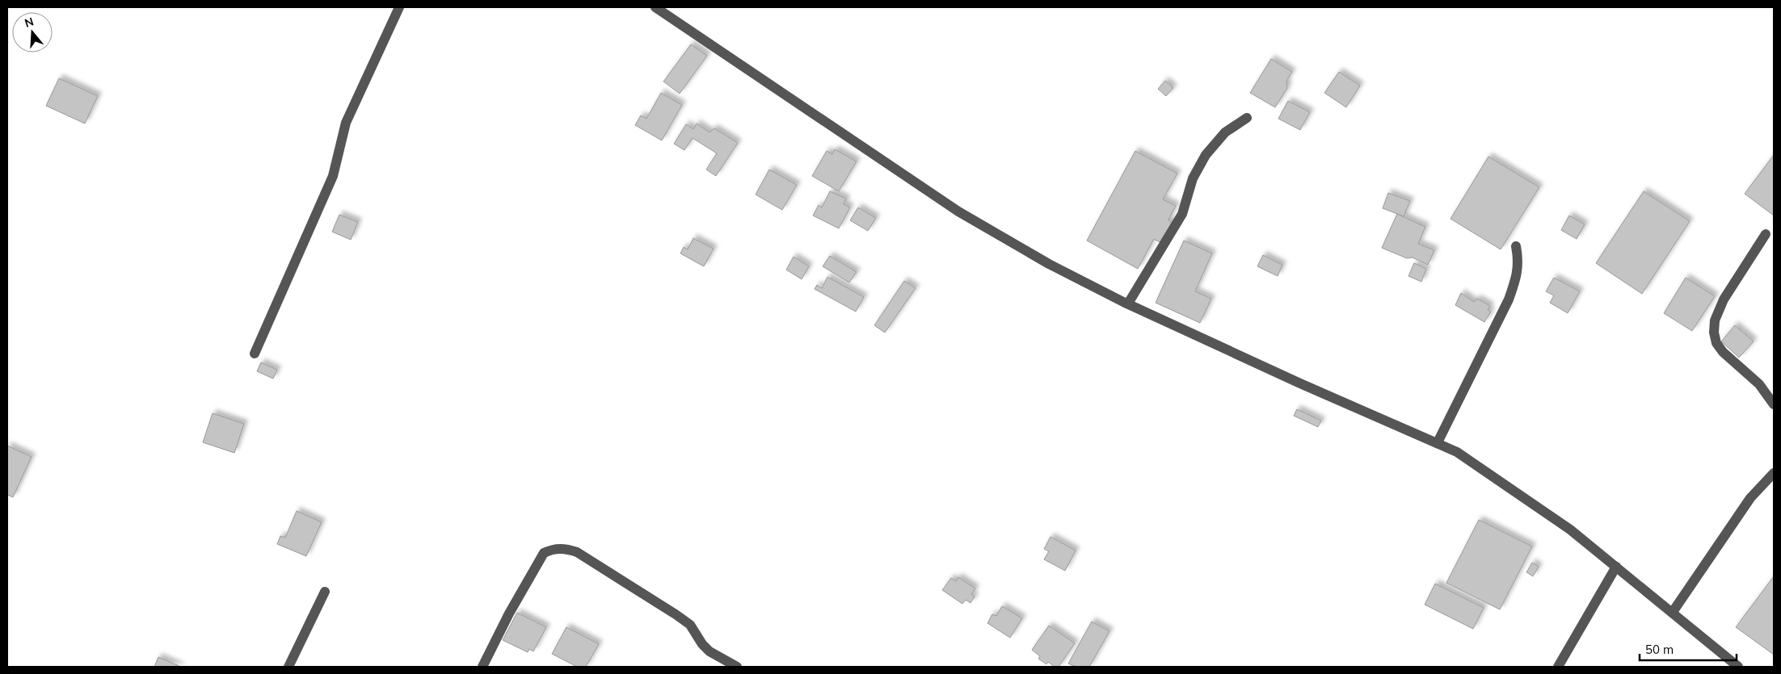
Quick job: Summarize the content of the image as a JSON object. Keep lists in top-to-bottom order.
{
  "scale_bar": "50 m",
  "north": "top"
}
